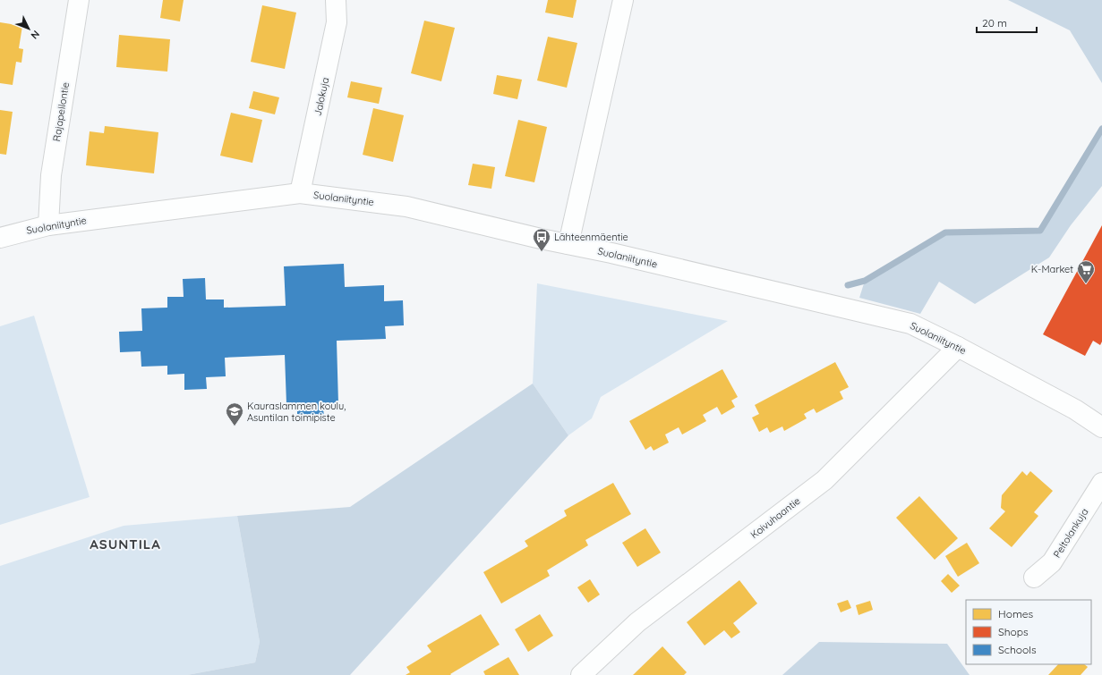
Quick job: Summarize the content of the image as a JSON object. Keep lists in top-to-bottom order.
{
  "streets": {
    "street": [
      "Jalokuja",
      "Rajapellontie",
      "Suolaniityntie",
      "Koivuhaantie",
      "Peltolankuja"
    ]
  },
  "crossings": [
    ["Jalokuja", "Suolaniityntie"],
    ["Rajapellontie", "Suolaniityntie"],
    ["Suolaniityntie", "Koivuhaantie"]
  ],
  "districts": ["ASUNTILA"],
  "places": {
    "bus stop": ["Lähteenmäentie"],
    "supermarket": ["K-Market"],
    "school or university": ["Kauraslammen koulu, Asuntilan toimipiste"]
  },
  "legend": ["Homes", "Shops", "Schools"],
  "scale_bar": "20 m",
  "north": "bottom right"
}
